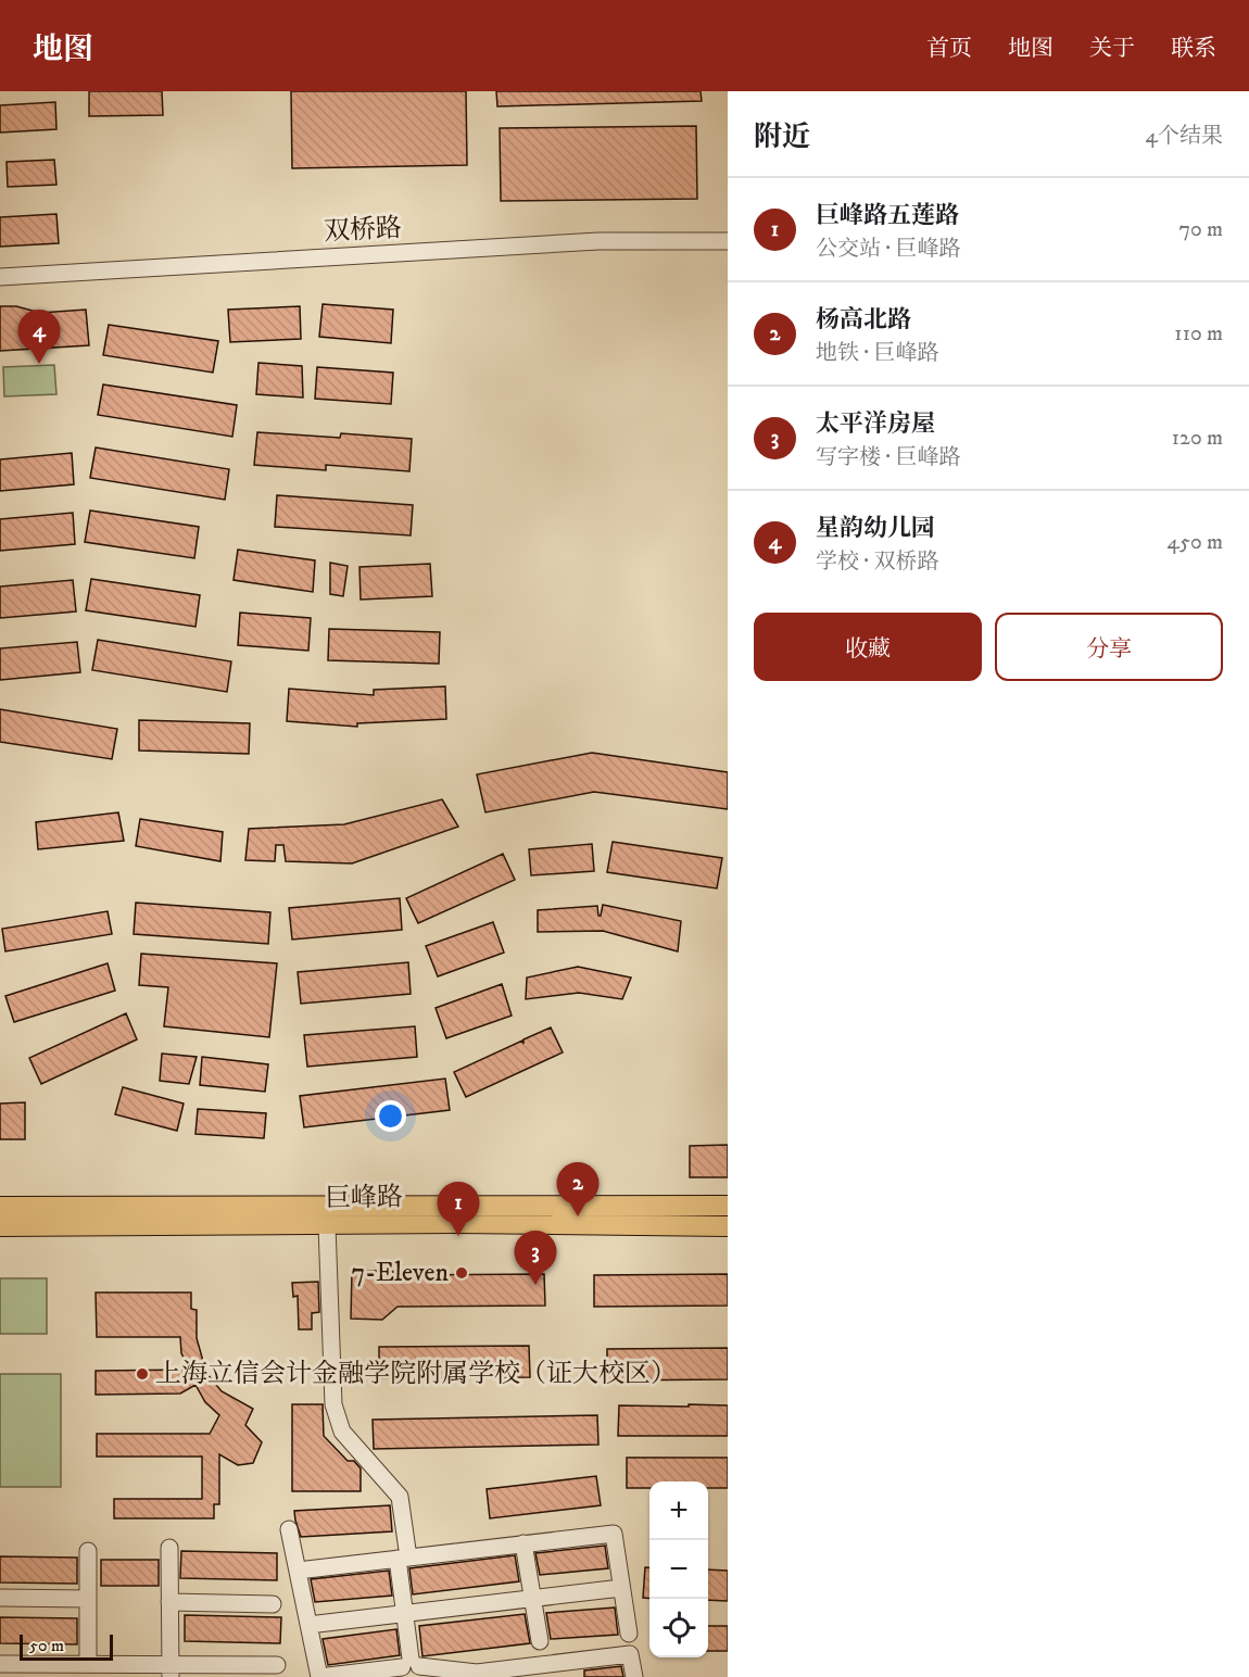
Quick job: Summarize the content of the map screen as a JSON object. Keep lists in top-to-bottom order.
{
  "streets": {
    "main road": ["巨峰路"],
    "street": ["双桥路"]
  },
  "places": ["7-Eleven", "上海立信会计金融学院附属学校（证大校区）"],
  "scale_bar": "50 m",
  "page": {
    "header": "地图",
    "nav": [
      "首页",
      "地图",
      "关于",
      "联系"
    ],
    "heading": ["附近", "4个结果"],
    "list": [
      {
        "mark": "1",
        "name": "巨峰路五莲路",
        "note": "公交站 · 巨峰路",
        "value": "70 m"
      },
      {
        "mark": "2",
        "name": "杨高北路",
        "note": "地铁 · 巨峰路",
        "value": "110 m"
      },
      {
        "mark": "3",
        "name": "太平洋房屋",
        "note": "写字楼 · 巨峰路",
        "value": "120 m"
      },
      {
        "mark": "4",
        "name": "星韵幼儿园",
        "note": "学校 · 双桥路",
        "value": "450 m"
      }
    ],
    "pins": [
      "4",
      "2",
      "1",
      "3"
    ],
    "buttons": ["收藏", "分享"],
    "map_buttons": ["+", "−"],
    "scale": "50 m"
  }
}
